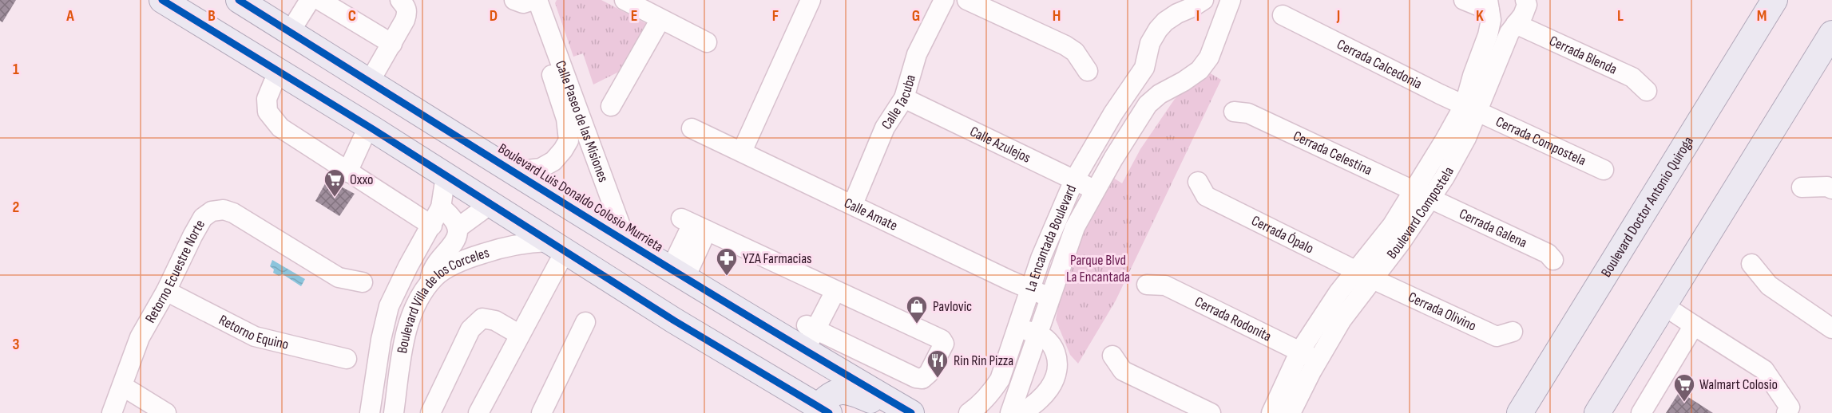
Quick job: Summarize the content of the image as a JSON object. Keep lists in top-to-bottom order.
{
  "streets": {
    "main road": ["Boulevard Luis Donaldo Colosio Murrieta", "Boulevard Doctor Antonio Quiroga"],
    "street": [
      "Cerrada Blenda",
      "Cerrada Calcedonia",
      "Calle Tacuba",
      "Calle Paseo de las Misiones",
      "Cerrada Compostela",
      "Calle Azulejos",
      "Cerrada Celestina",
      "Boulevard Compostela",
      "Calle Amate",
      "Cerrada Galena",
      "Cerrada Ópalo",
      "La Encantada Boulevard",
      "Retorno Ecuestre Norte",
      "Boulevard Villa de los Corceles",
      "Cerrada Olivino",
      "Cerrada Rodonita",
      "Retorno Equino"
    ]
  },
  "crossings": [
    ["Cerrada Blenda", "Boulevard Compostela"],
    ["Cerrada Calcedonia", "Cerrada Compostela"],
    ["Cerrada Calcedonia", "Boulevard Compostela"],
    ["Calle Tacuba", "Calle Azulejos"],
    ["Calle Tacuba", "Calle Amate"],
    ["Calle Paseo de las Misiones", "Boulevard Luis Donaldo Colosio Murrieta"],
    ["Cerrada Compostela", "Boulevard Compostela"],
    ["Calle Azulejos", "La Encantada Boulevard"],
    ["Cerrada Celestina", "Boulevard Compostela"],
    ["Cerrada Celestina", "Cerrada Galena"],
    ["Boulevard Compostela", "Cerrada Galena"],
    ["Boulevard Compostela", "Cerrada Ópalo"],
    ["Boulevard Compostela", "Cerrada Olivino"],
    ["Boulevard Compostela", "Cerrada Rodonita"],
    ["Calle Amate", "La Encantada Boulevard"],
    ["Cerrada Ópalo", "Cerrada Olivino"],
    ["Retorno Ecuestre Norte", "Retorno Equino"]
  ],
  "parks": ["Parque Blvd La Encantada"],
  "places": {
    "supermarket": ["Oxxo", "Walmart Colosio"],
    "pharmacy": ["YZA Farmacias"],
    "shop": ["Pavlovic"],
    "restaurant": ["Rin Rin Pizza"]
  },
  "grid": {
    "columns": [
      "A",
      "B",
      "C",
      "D",
      "E",
      "F",
      "G",
      "H",
      "I",
      "J",
      "K",
      "L",
      "M"
    ],
    "rows": ["1", "2", "3"]
  }
}
